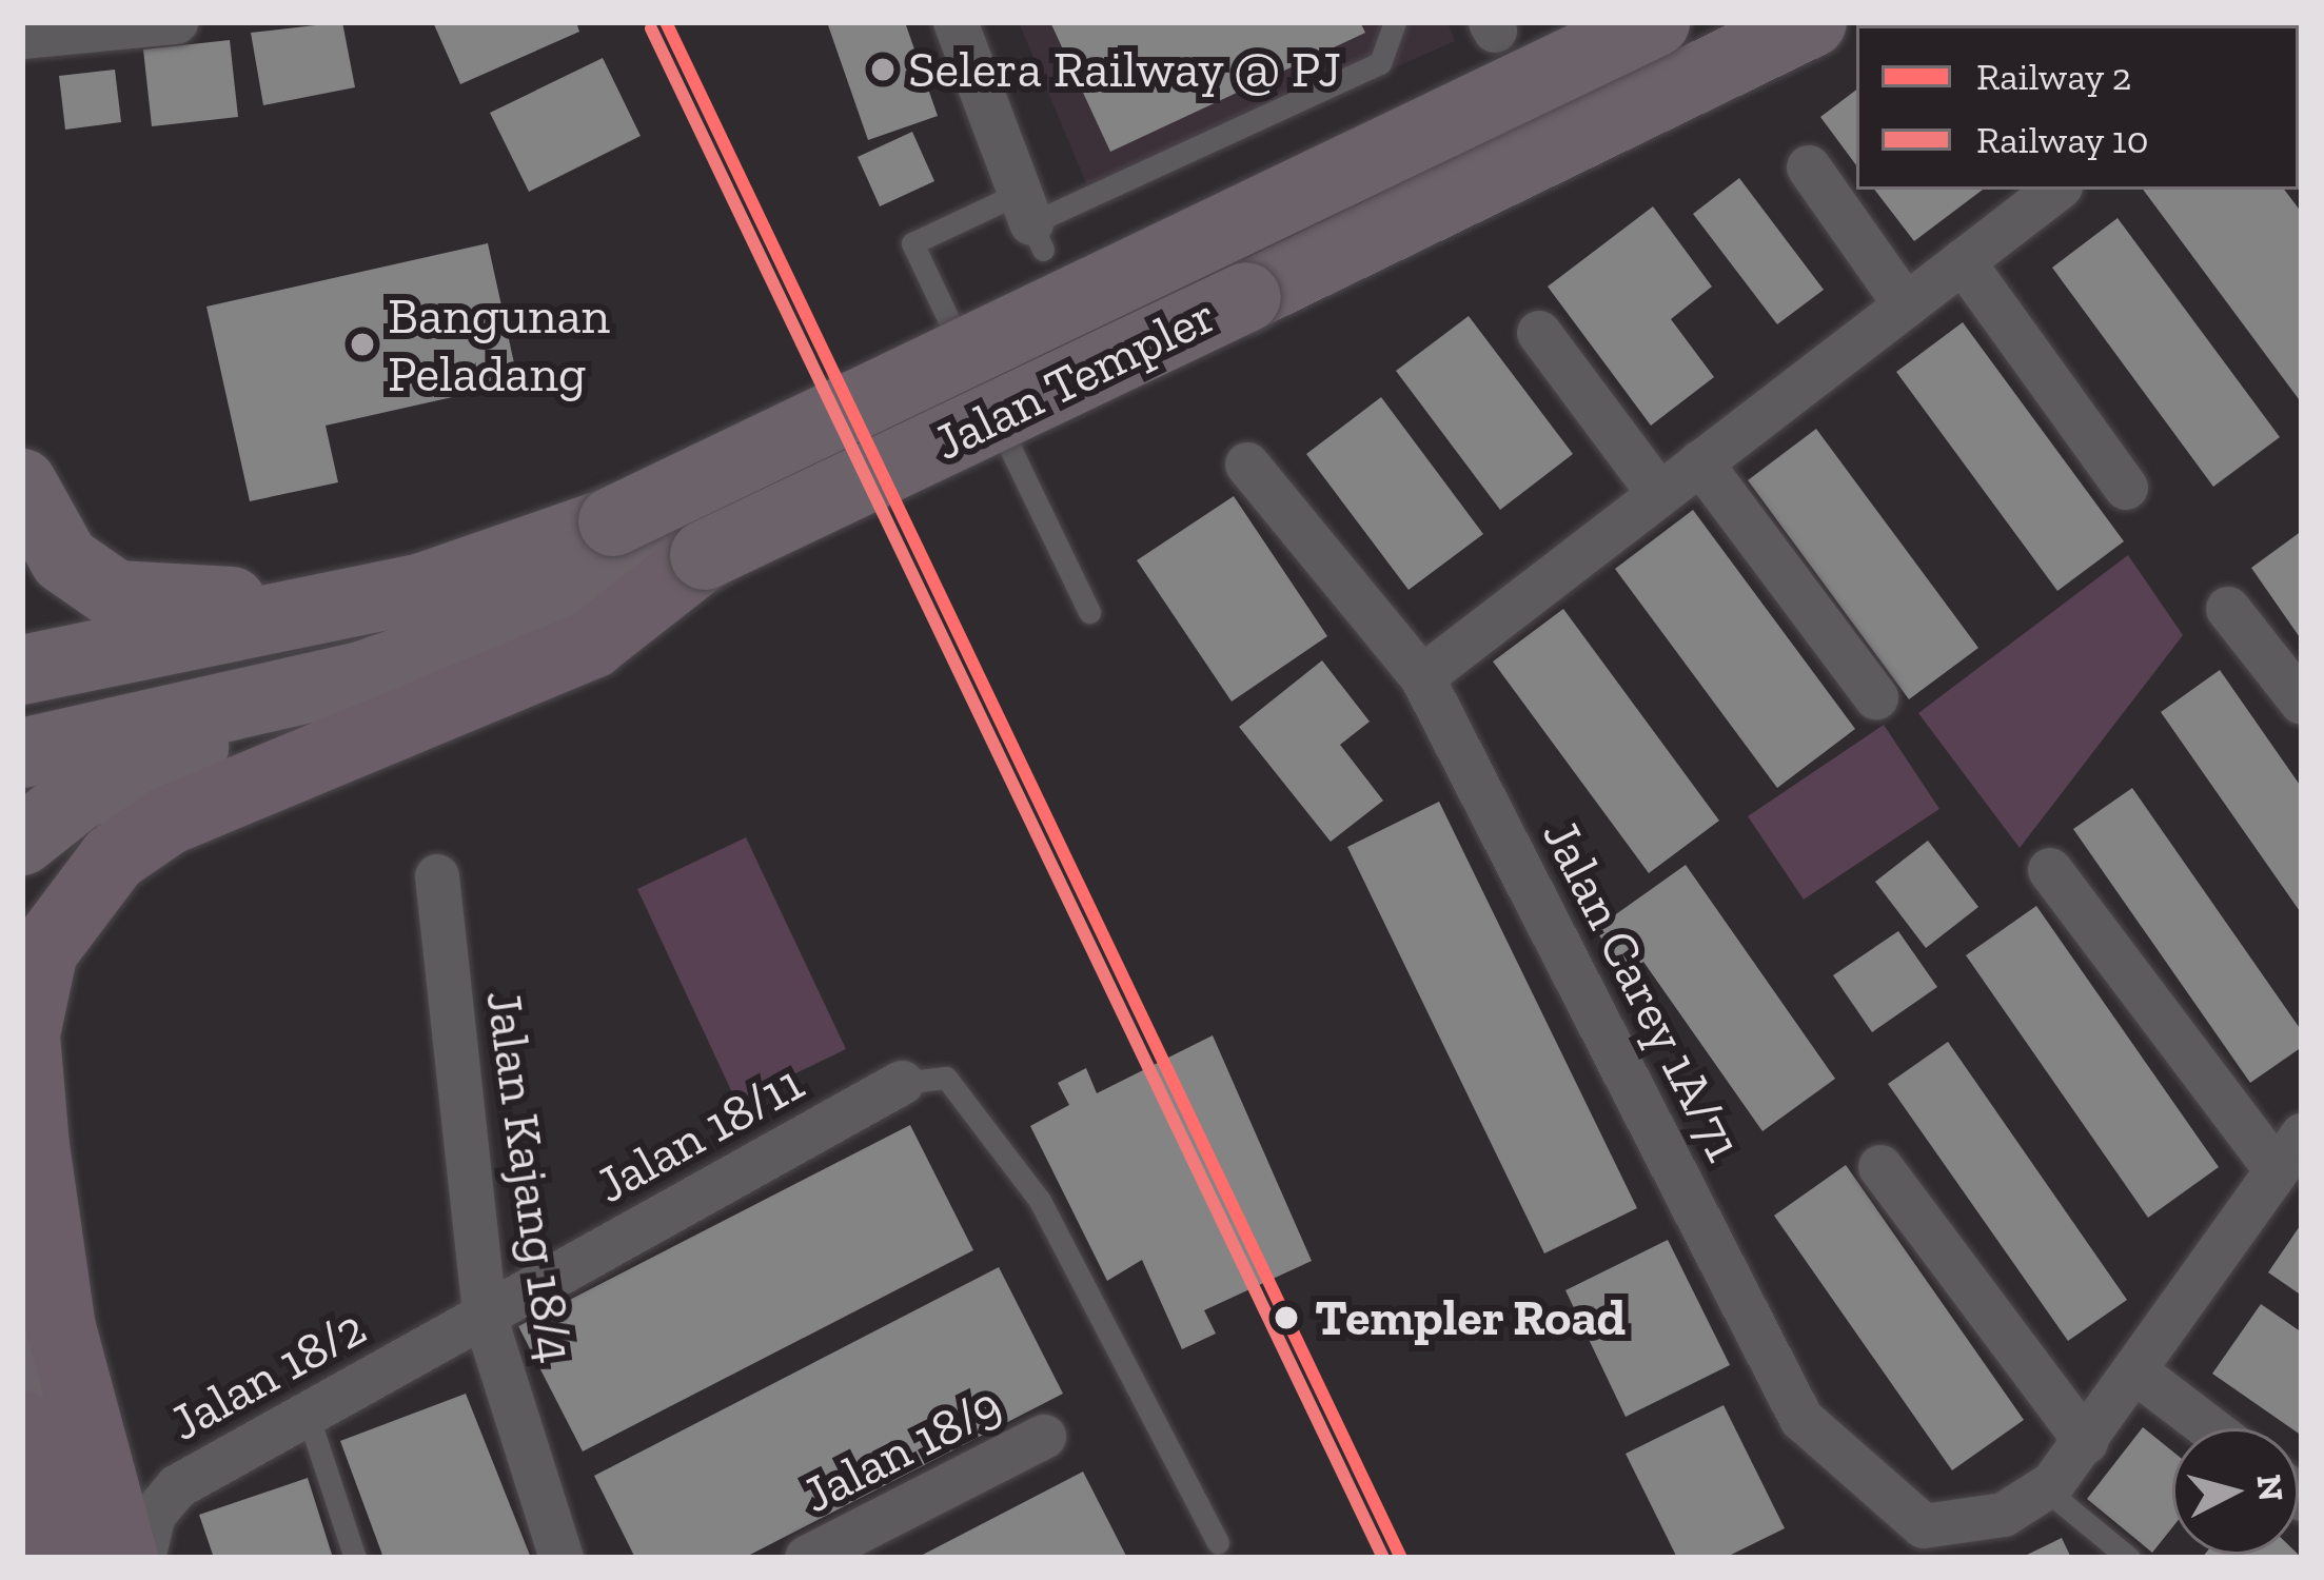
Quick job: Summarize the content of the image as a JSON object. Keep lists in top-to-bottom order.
{
  "streets": {
    "main road": ["Jalan Templer"],
    "street": [
      "Jalan Carey 1A/71",
      "Jalan 18/11",
      "Jalan Kajang 18/4",
      "Jalan 18/2",
      "Jalan 18/9"
    ]
  },
  "crossings": [
    ["Jalan 18/11", "Jalan Kajang 18/4"],
    ["Jalan 18/11", "Jalan 18/2"],
    ["Jalan Kajang 18/4", "Jalan 18/2"]
  ],
  "places": ["Selera Railway @ PJ", "Bangunan Peladang", "Templer Road"],
  "lines": ["rail line 2", "rail line 10"],
  "legend": ["Railway 2", "Railway 10"],
  "north": "right"
}
